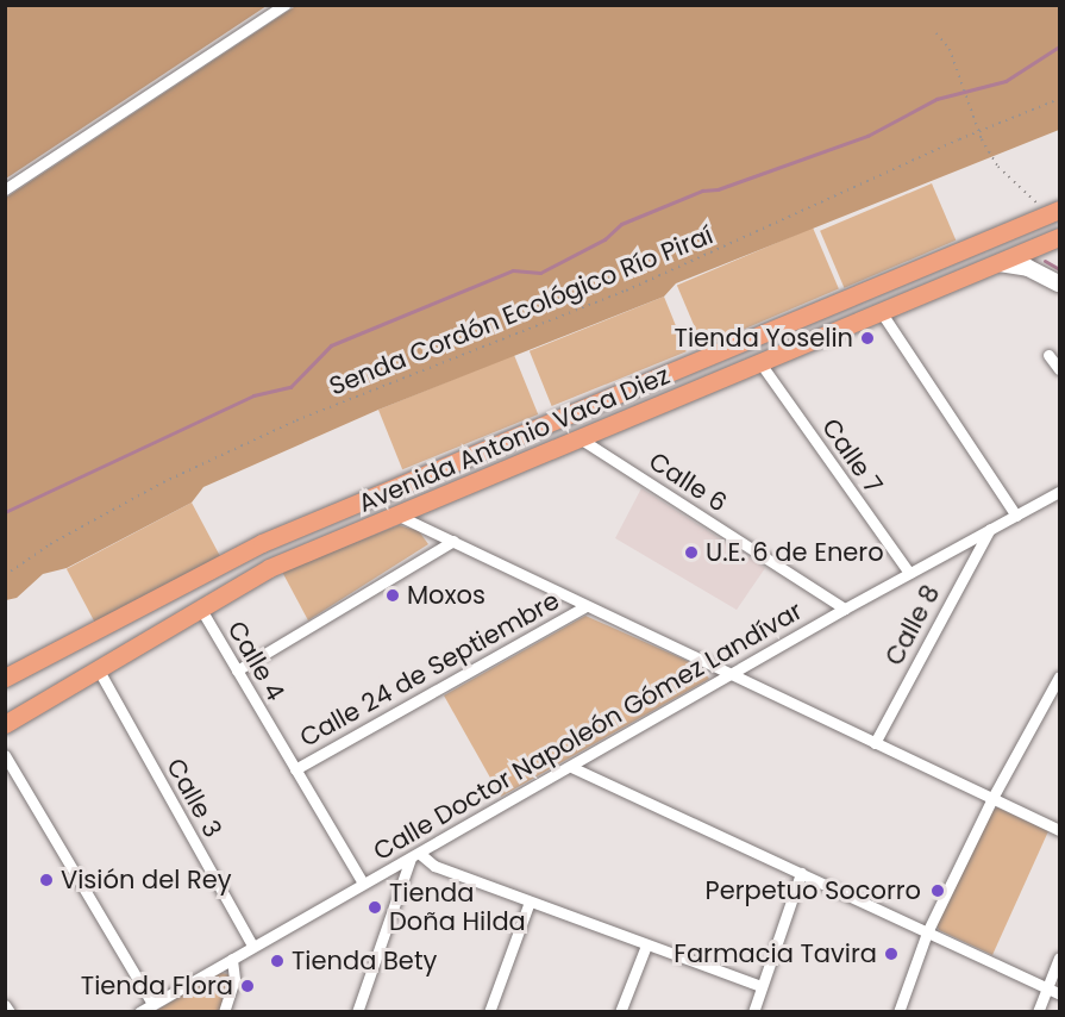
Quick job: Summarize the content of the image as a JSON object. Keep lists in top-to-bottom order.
{
  "streets": {
    "highway": ["Avenida Antonio Vaca Diez"],
    "street": [
      "Calle 7",
      "Calle 6",
      "Calle 8",
      "Calle 4",
      "Calle 24 de Septiembre",
      "Calle Doctor Napoleón Gómez Landívar",
      "Calle 3"
    ],
    "path": ["Senda Cordón Ecológico Río Piraí"]
  },
  "crossings": [
    ["Avenida Antonio Vaca Diez", "Calle 7"],
    ["Avenida Antonio Vaca Diez", "Calle 6"],
    ["Avenida Antonio Vaca Diez", "Calle 4"],
    ["Avenida Antonio Vaca Diez", "Calle 3"],
    ["Calle 7", "Calle Doctor Napoleón Gómez Landívar"],
    ["Calle 6", "Calle Doctor Napoleón Gómez Landívar"],
    ["Calle 8", "Calle Doctor Napoleón Gómez Landívar"],
    ["Calle 4", "Calle 24 de Septiembre"],
    ["Calle 4", "Calle Doctor Napoleón Gómez Landívar"],
    ["Calle Doctor Napoleón Gómez Landívar", "Calle 3"]
  ],
  "places": [
    "Tienda Yoselin",
    "U.E. 6 de Enero",
    "Moxos",
    "Visión del Rey",
    "Perpetuo Socorro",
    "Tienda Doña Hilda",
    "Farmacia Tavira",
    "Tienda Bety",
    "Tienda Flora"
  ]
}
